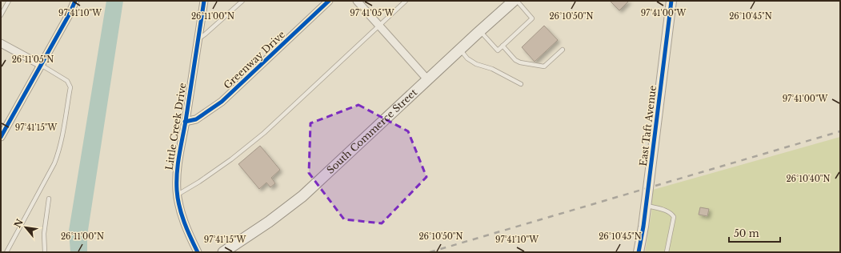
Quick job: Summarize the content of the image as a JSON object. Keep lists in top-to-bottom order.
{
  "streets": {
    "main road": ["South Commerce Street"],
    "street": ["Greenway Drive", "East Taft Avenue", "Little Creek Drive"]
  },
  "crossings": [
    ["Greenway Drive", "Little Creek Drive"]
  ],
  "scale_bar": "50 m",
  "north": "top left",
  "coordinates": [
    "97°41'10\"W",
    "97°41'05\"W",
    "97°41'00\"W",
    "26°11'00\"N",
    "26°10'50\"N",
    "26°10'45\"N",
    "26°11'05\"N",
    "97°41'15\"W",
    "26°10'40\"N"
  ]
}
